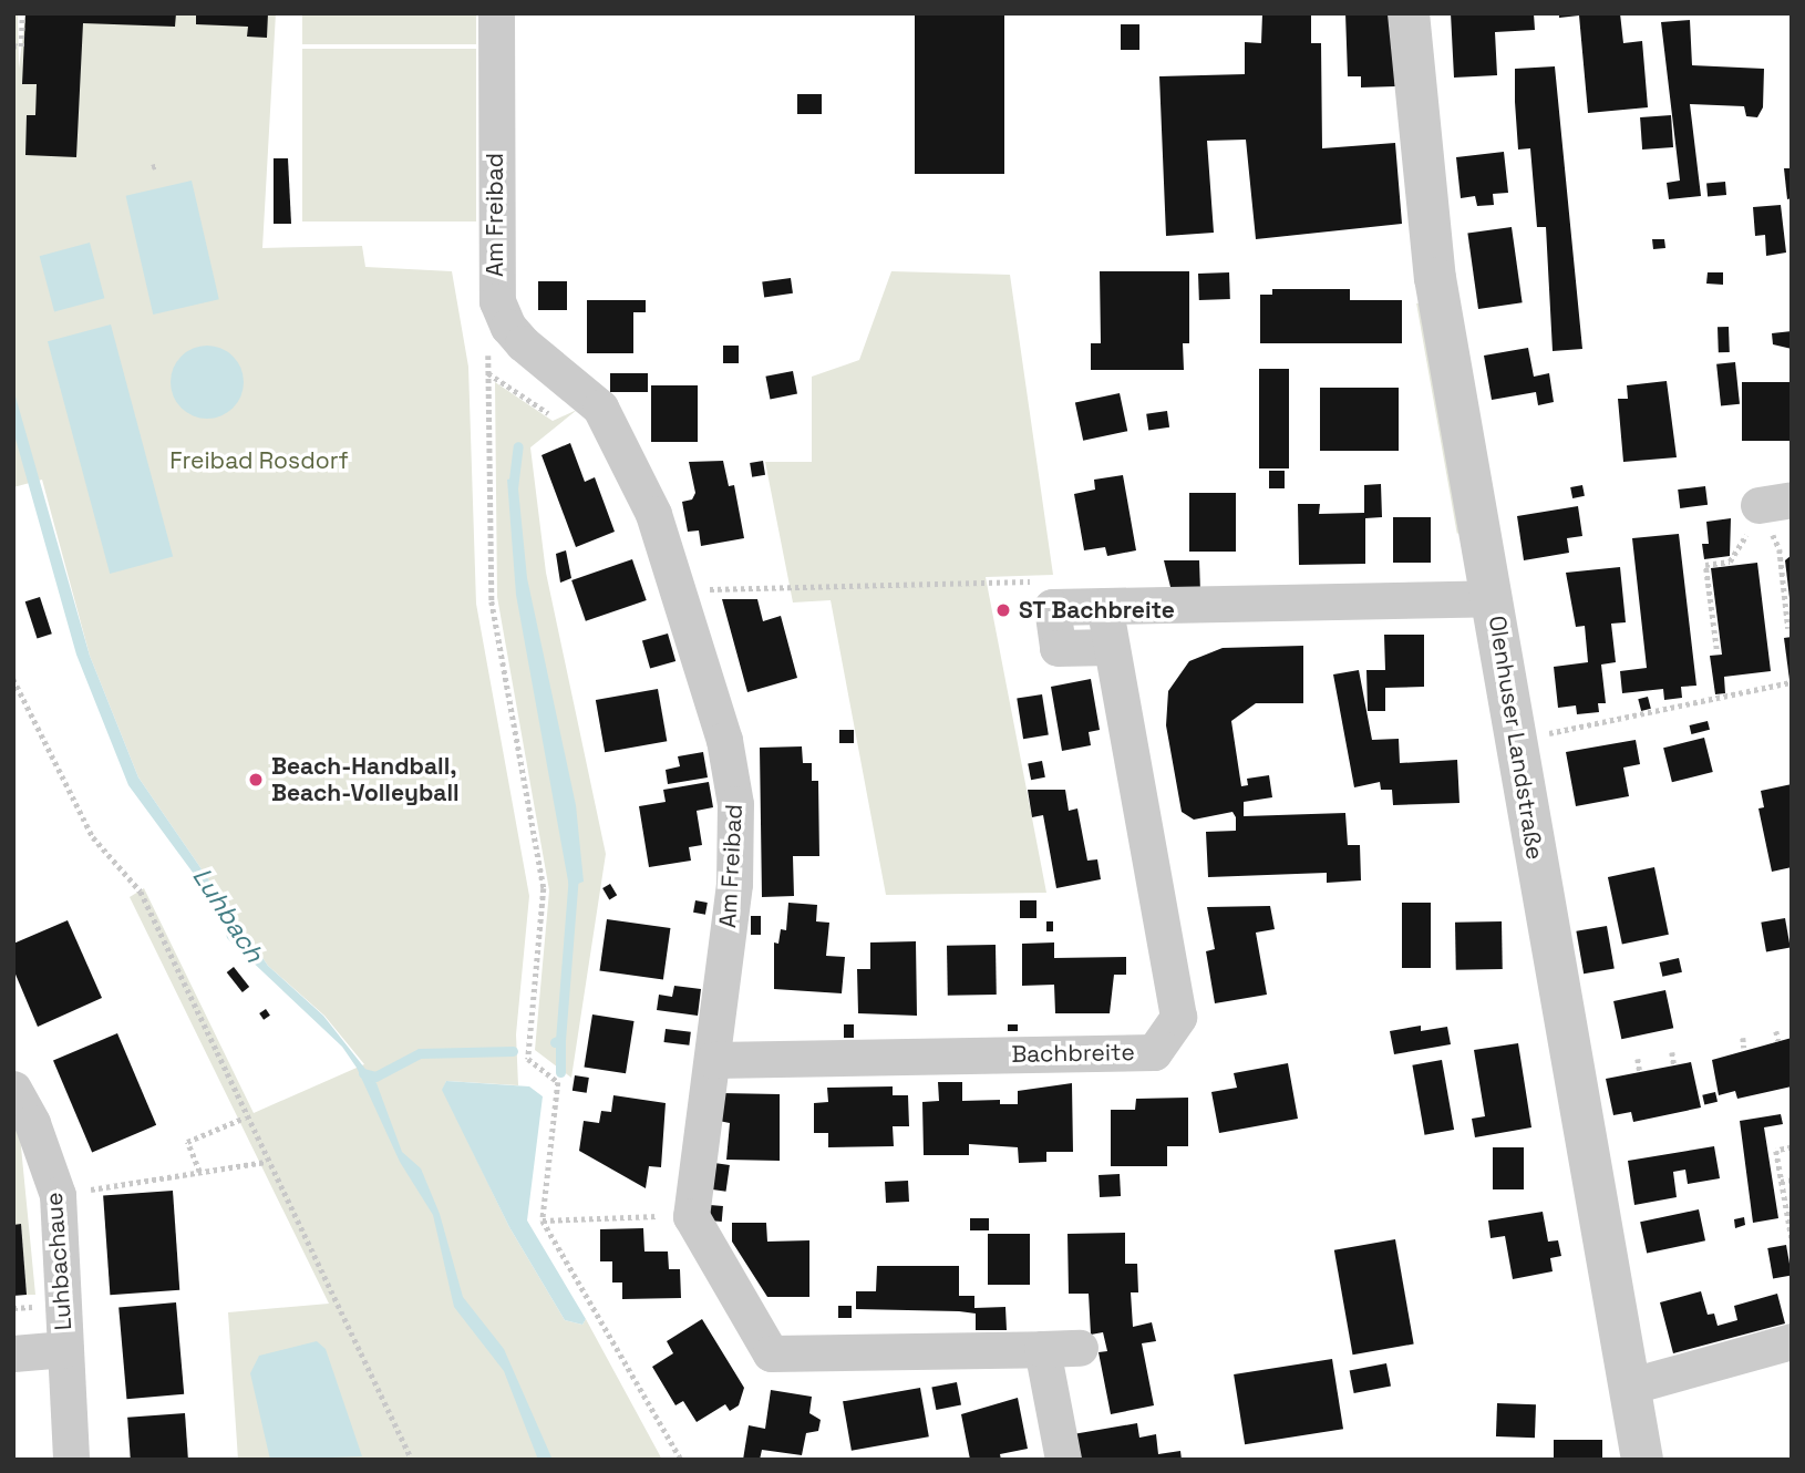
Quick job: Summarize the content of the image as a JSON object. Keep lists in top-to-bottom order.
{
  "streets": {
    "street": [
      "Am Freibad",
      "Olenhuser Landstraße",
      "Bachbreite",
      "Luhbachaue"
    ]
  },
  "crossings": [
    ["Am Freibad", "Bachbreite"]
  ],
  "water": ["Luhbach"],
  "parks": ["Freibad Rosdorf"],
  "places": ["ST Bachbreite", "Beach-Handball, Beach-Volleyball"]
}
